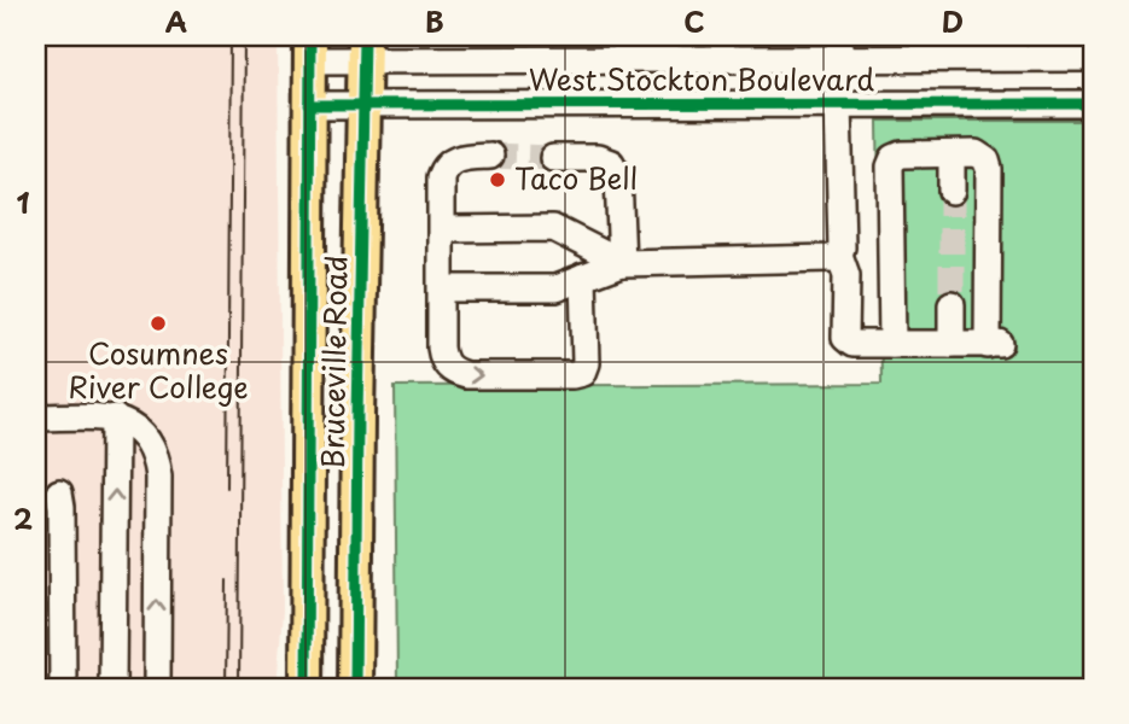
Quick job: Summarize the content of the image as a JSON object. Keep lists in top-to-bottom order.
{
  "streets": {
    "main road": ["Bruceville Road"],
    "street": ["West Stockton Boulevard"]
  },
  "crossings": [
    ["West Stockton Boulevard", "Bruceville Road"]
  ],
  "places": ["Taco Bell", "Cosumnes River College"],
  "grid": {
    "columns": [
      "A",
      "B",
      "C",
      "D"
    ],
    "rows": ["1", "2"]
  }
}
